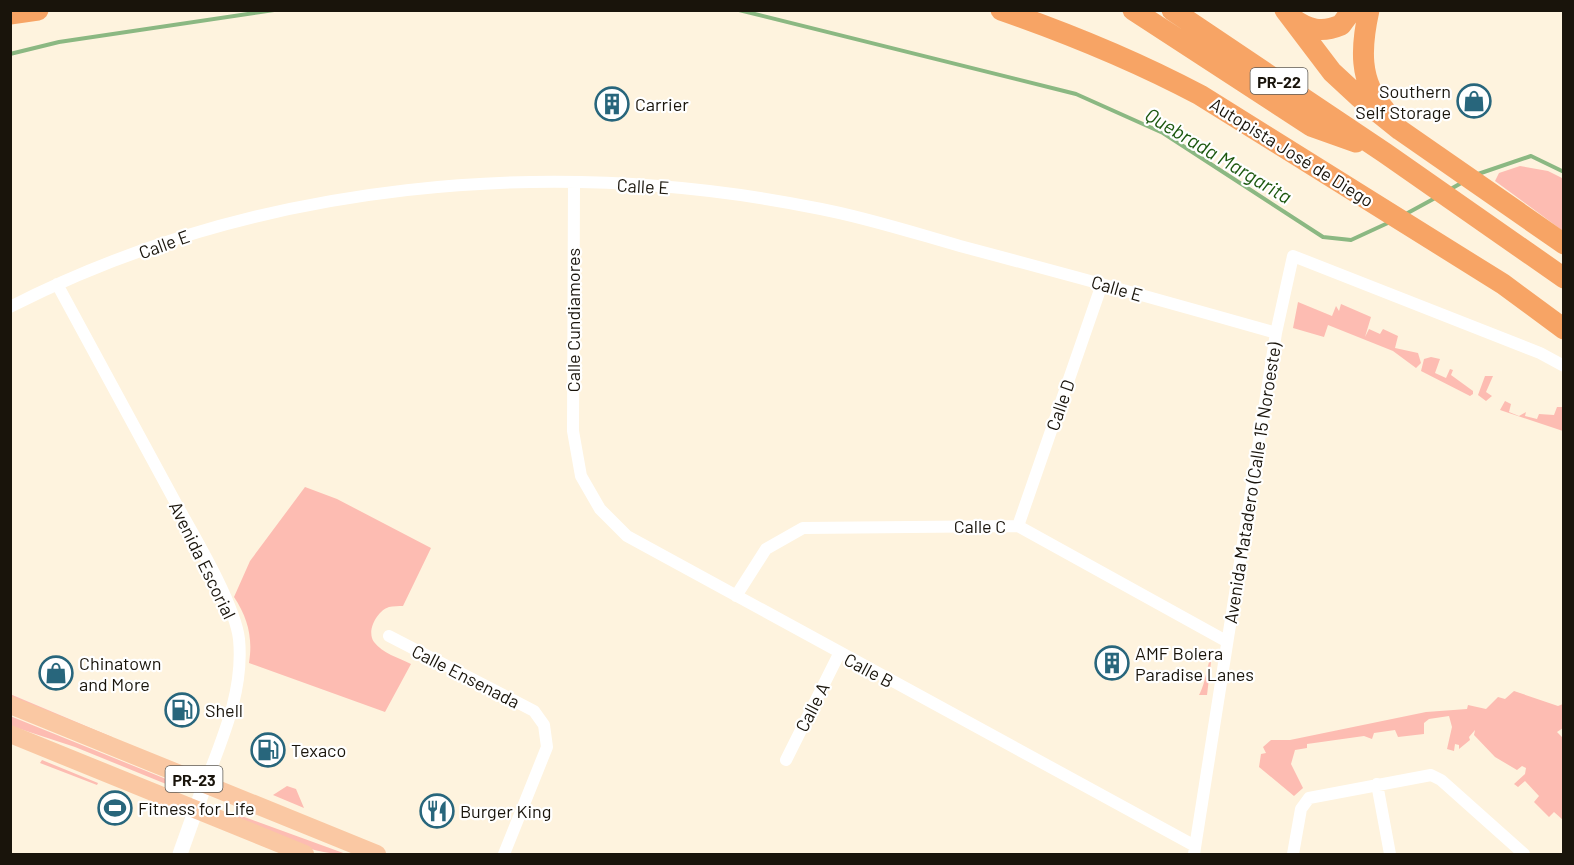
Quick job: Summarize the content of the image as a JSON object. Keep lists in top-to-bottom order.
{
  "streets": {
    "highway": ["PR-22", "Autopista José de Diego"],
    "main road": ["PR-23"],
    "street": [
      "Calle E",
      "Calle Cundiamores",
      "Calle D",
      "Avenida Matadero (Calle 15 Noroeste)",
      "Calle C",
      "Avenida Escorial",
      "Calle B",
      "Calle Ensenada",
      "Calle A"
    ]
  },
  "crossings": [
    ["Calle E", "Calle Cundiamores"],
    ["Calle E", "Calle D"],
    ["Calle E", "Avenida Matadero (Calle 15 Noroeste)"],
    ["Calle E", "Avenida Escorial"],
    ["Calle Cundiamores", "Calle B"],
    ["Calle D", "Calle C"],
    ["Avenida Matadero (Calle 15 Noroeste)", "Calle C"],
    ["Avenida Matadero (Calle 15 Noroeste)", "Calle B"],
    ["Calle C", "Calle B"],
    ["Avenida Escorial", "PR-23"],
    ["Calle B", "Calle A"]
  ],
  "water": ["Quebrada Margarita"],
  "places": {
    "shop": ["Southern Self Storage", "Chinatown and More"],
    "building": ["Carrier", "AMF Bolera Paradise Lanes"],
    "fuel station": ["Shell", "Texaco"],
    "sports": ["Fitness for Life"],
    "restaurant": ["Burger King"]
  }
}
